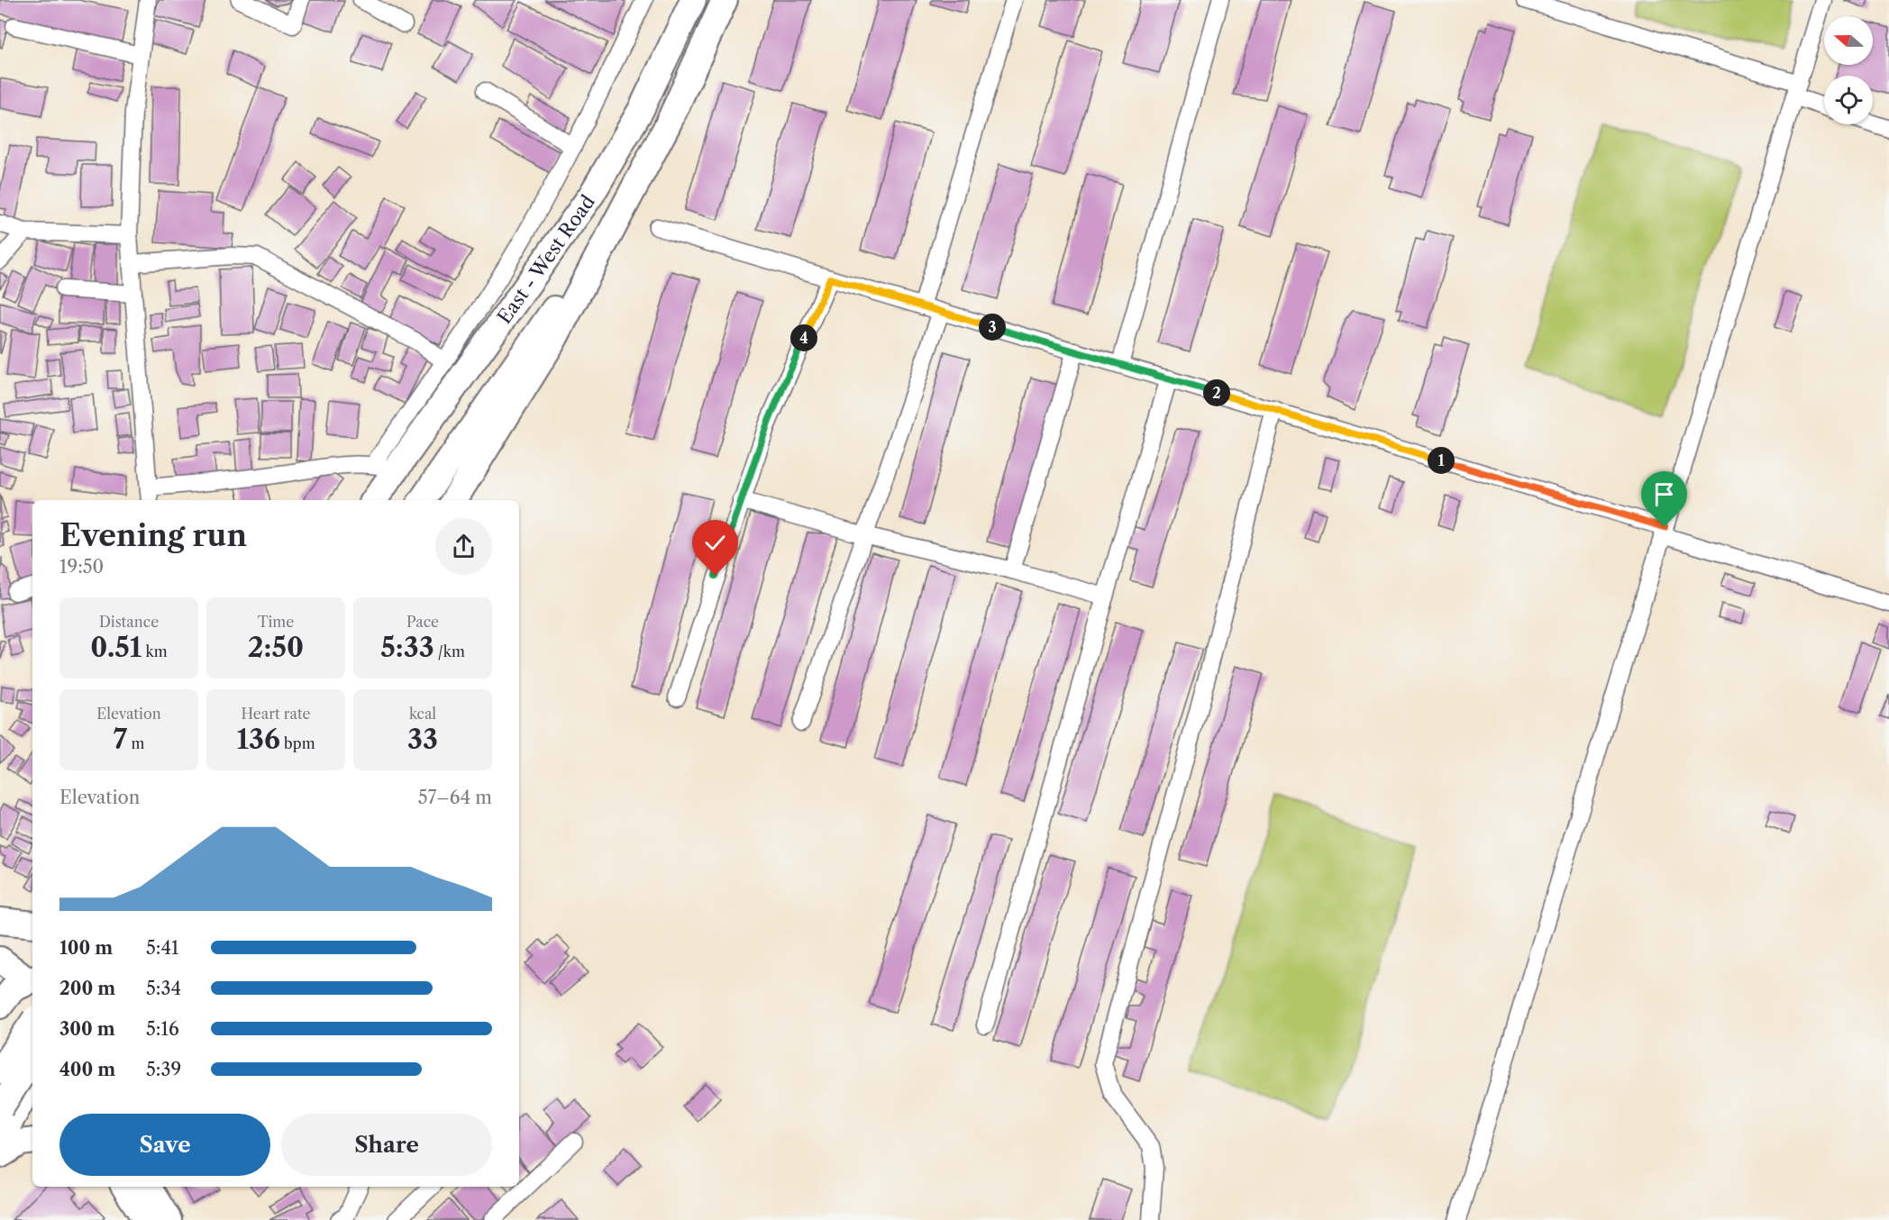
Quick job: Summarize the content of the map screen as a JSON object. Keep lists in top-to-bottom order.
{
  "streets": {
    "main road": ["East - West Road"]
  },
  "north": "left",
  "page": {
    "pins": [
      "3",
      "4",
      "2",
      "1"
    ],
    "heading": ["Evening run", "19:50"],
    "stats": [
      ["Distance", "0.51 km"],
      ["Time", "2:50"],
      ["Pace", "5:33 /km"],
      ["Elevation", "7 m"],
      ["Heart rate", "136 bpm"],
      ["kcal", "33"]
    ],
    "chart": ["Elevation", "57–64 m"],
    "list": [
      {
        "name": "100 m",
        "note": "5:41"
      },
      {
        "name": "200 m",
        "note": "5:34"
      },
      {
        "name": "300 m",
        "note": "5:16"
      },
      {
        "name": "400 m",
        "note": "5:39"
      }
    ],
    "buttons": ["Save", "Share"]
  }
}
